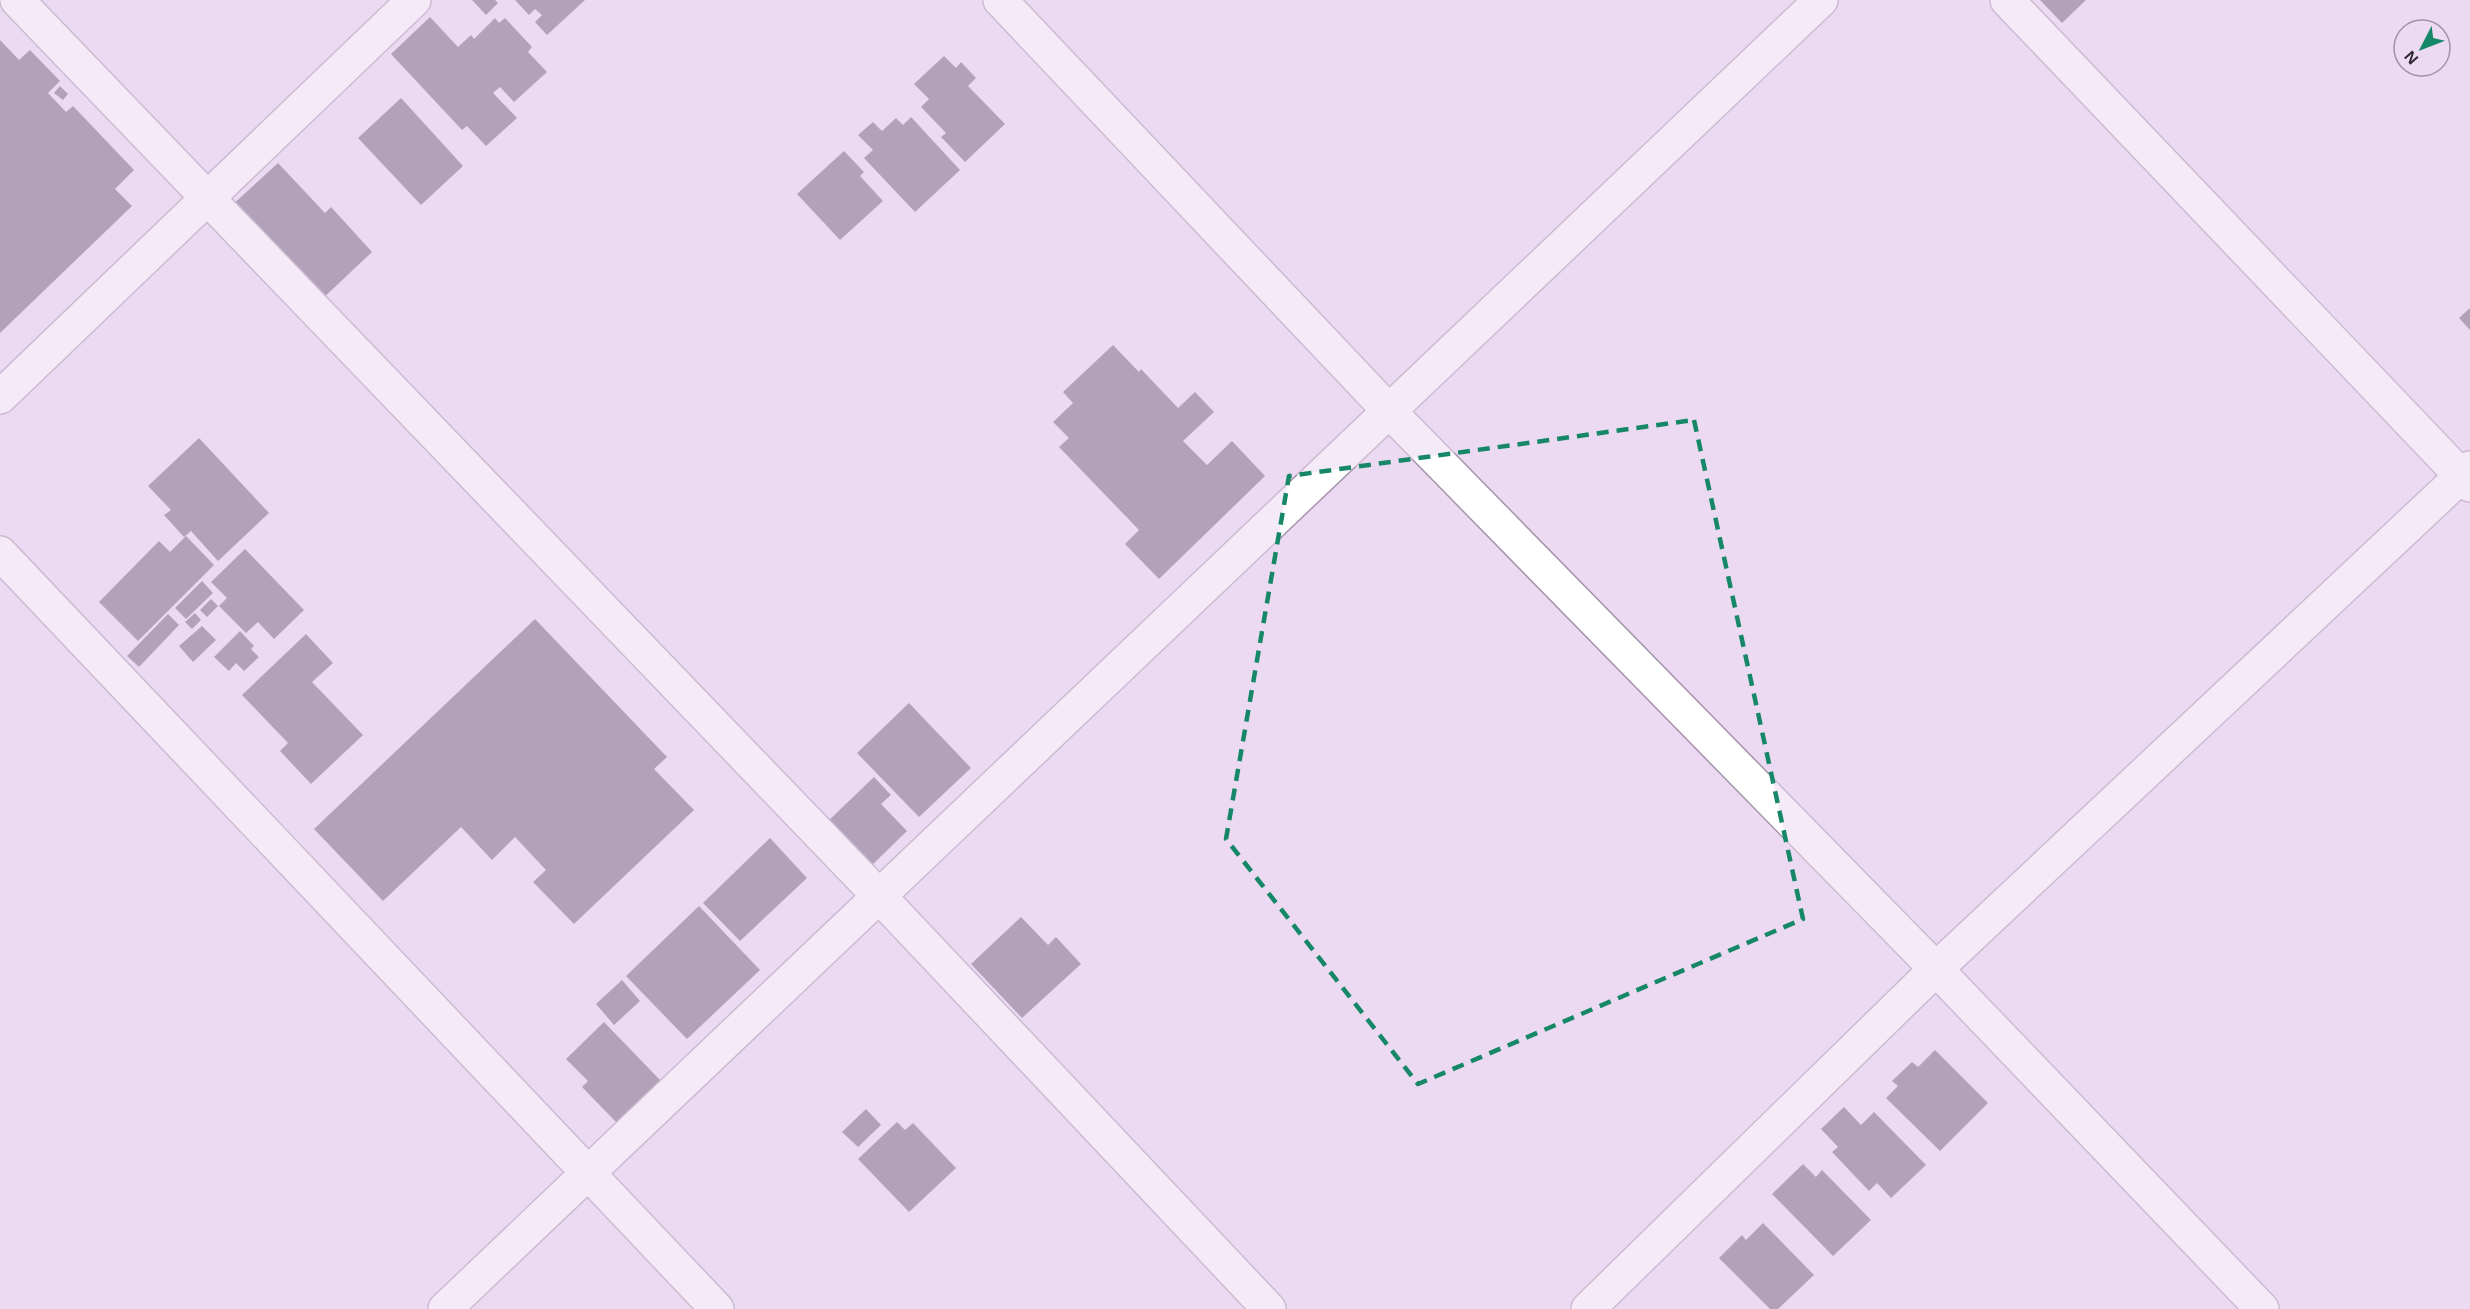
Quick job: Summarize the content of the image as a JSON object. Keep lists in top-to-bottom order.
{
  "north": "bottom left"
}
